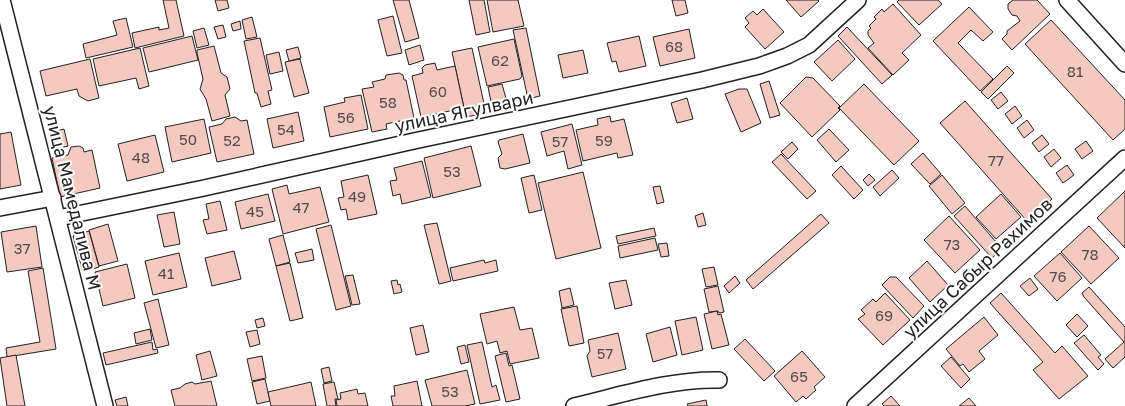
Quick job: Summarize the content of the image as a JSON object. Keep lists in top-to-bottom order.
{
  "streets": {
    "street": ["улица Ягулвари", "улица Мамедалива М", "улица Сабыр Рахимов"]
  },
  "crossings": [
    ["улица Ягулвари", "улица Мамедалива М"]
  ],
  "house_numbers": [
    "68",
    "62",
    "81",
    "60",
    "58",
    "56",
    "54",
    "50",
    "52",
    "59",
    "57",
    "48",
    "77",
    "53",
    "49",
    "47",
    "45",
    "73",
    "37",
    "78",
    "41",
    "76",
    "69",
    "57",
    "65",
    "53"
  ]
}
